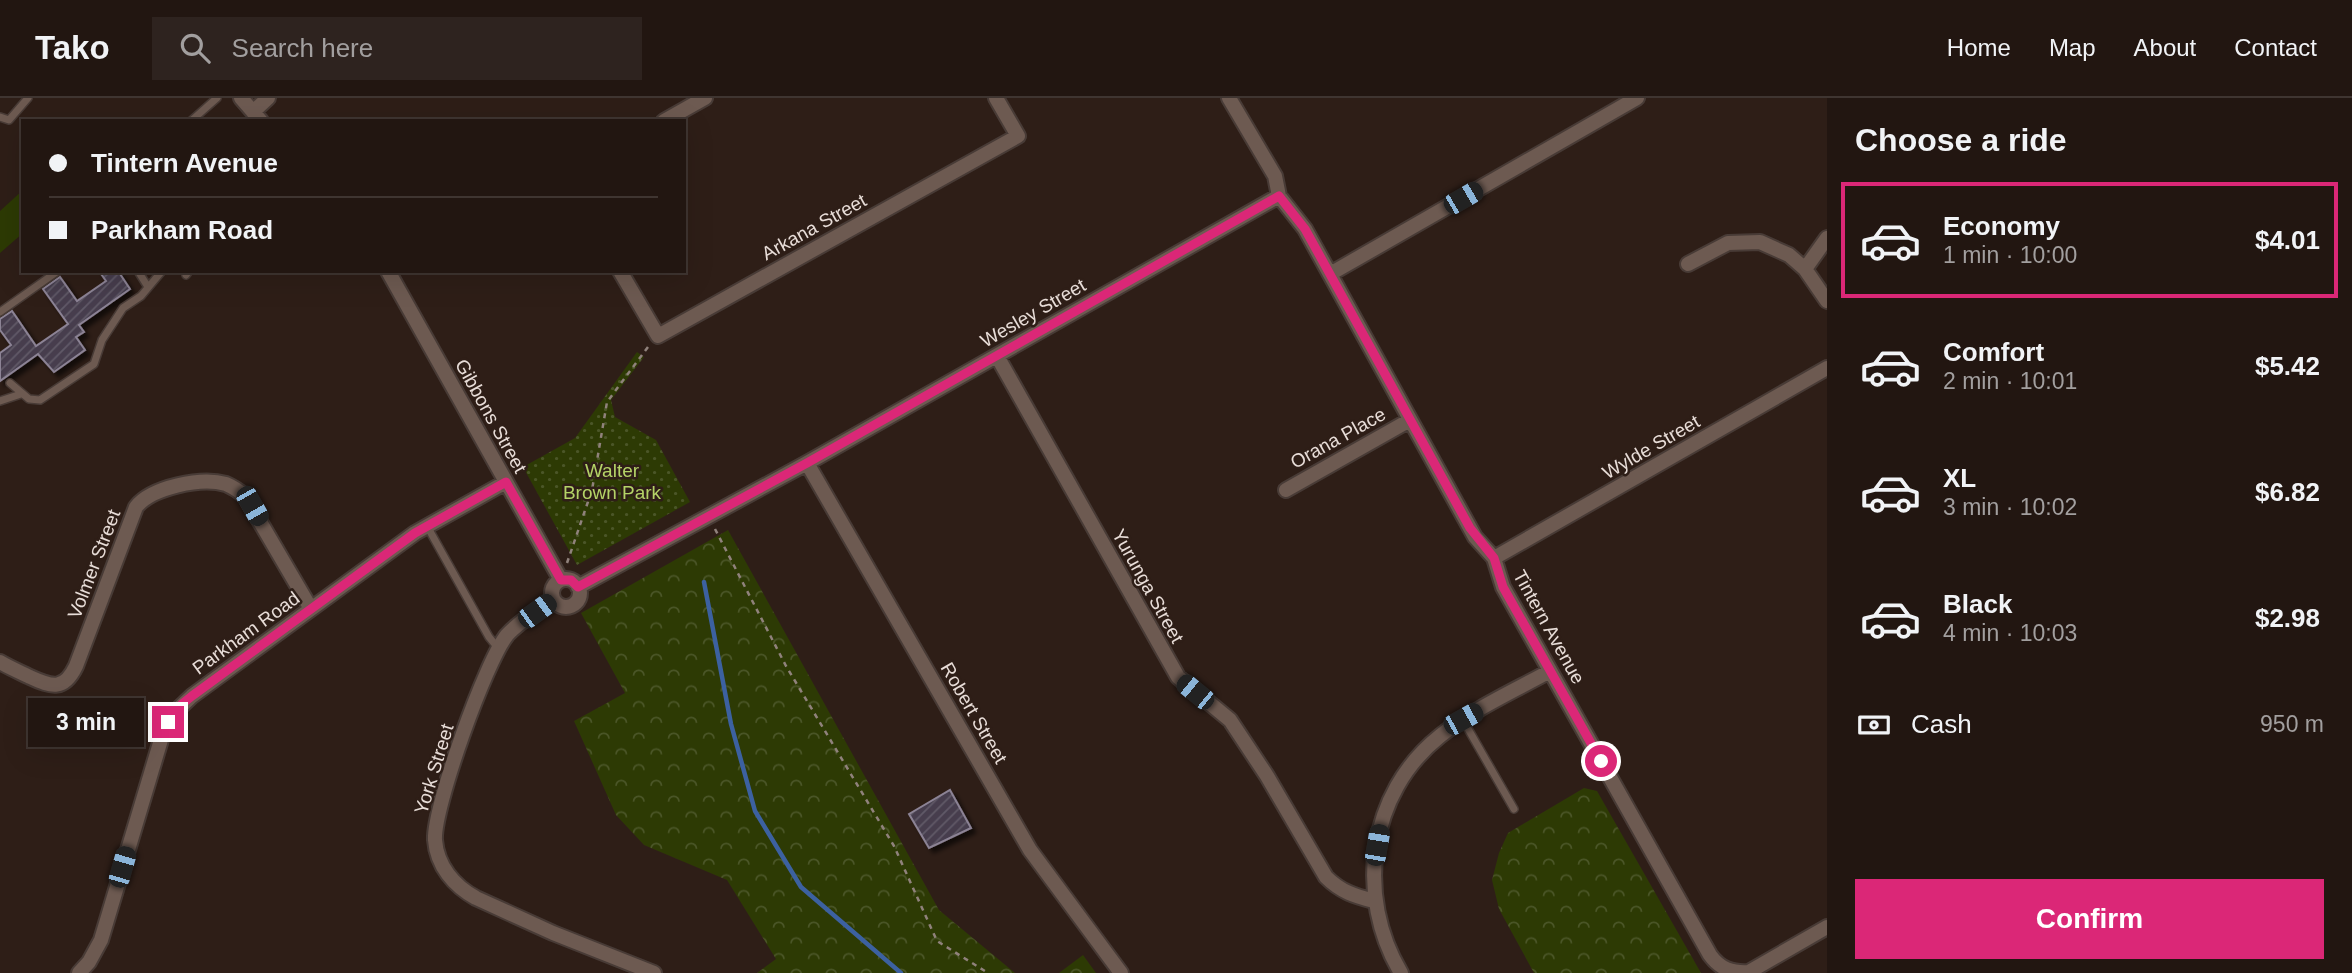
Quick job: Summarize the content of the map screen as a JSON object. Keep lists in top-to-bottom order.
{
  "streets": {
    "street": [
      "Arkana Street",
      "Wesley Street",
      "Gibbons Street",
      "Orana Place",
      "Wylde Street",
      "Volmer Street",
      "Yurunga Street",
      "Tintern Avenue",
      "Parkham Road",
      "Robert Street",
      "York Street"
    ]
  },
  "crossings": [
    ["Wesley Street", "Yurunga Street"],
    ["Wesley Street", "Tintern Avenue"],
    ["Wesley Street", "Robert Street"],
    ["Gibbons Street", "Parkham Road"],
    ["Gibbons Street", "York Street"],
    ["Orana Place", "Tintern Avenue"],
    ["Wylde Street", "Tintern Avenue"],
    ["Volmer Street", "Parkham Road"]
  ],
  "parks": ["Walter Brown Park"],
  "page": {
    "header": "Tako",
    "search": "Search here",
    "nav": [
      "Home",
      "Map",
      "About",
      "Contact"
    ],
    "heading": "Choose a ride",
    "banner": ["Tintern Avenue", "Parkham Road"],
    "list": [
      {
        "name": "Economy",
        "note": "1 min · 10:00",
        "value": "$4.01"
      },
      {
        "name": "Comfort",
        "note": "2 min · 10:01",
        "value": "$5.42"
      },
      {
        "name": "XL",
        "note": "3 min · 10:02",
        "value": "$6.82"
      },
      {
        "name": "Black",
        "note": "4 min · 10:03",
        "value": "$2.98"
      }
    ],
    "pay": ["Cash", "950 m"],
    "bubble": "3 min",
    "buttons": "Confirm"
  }
}
